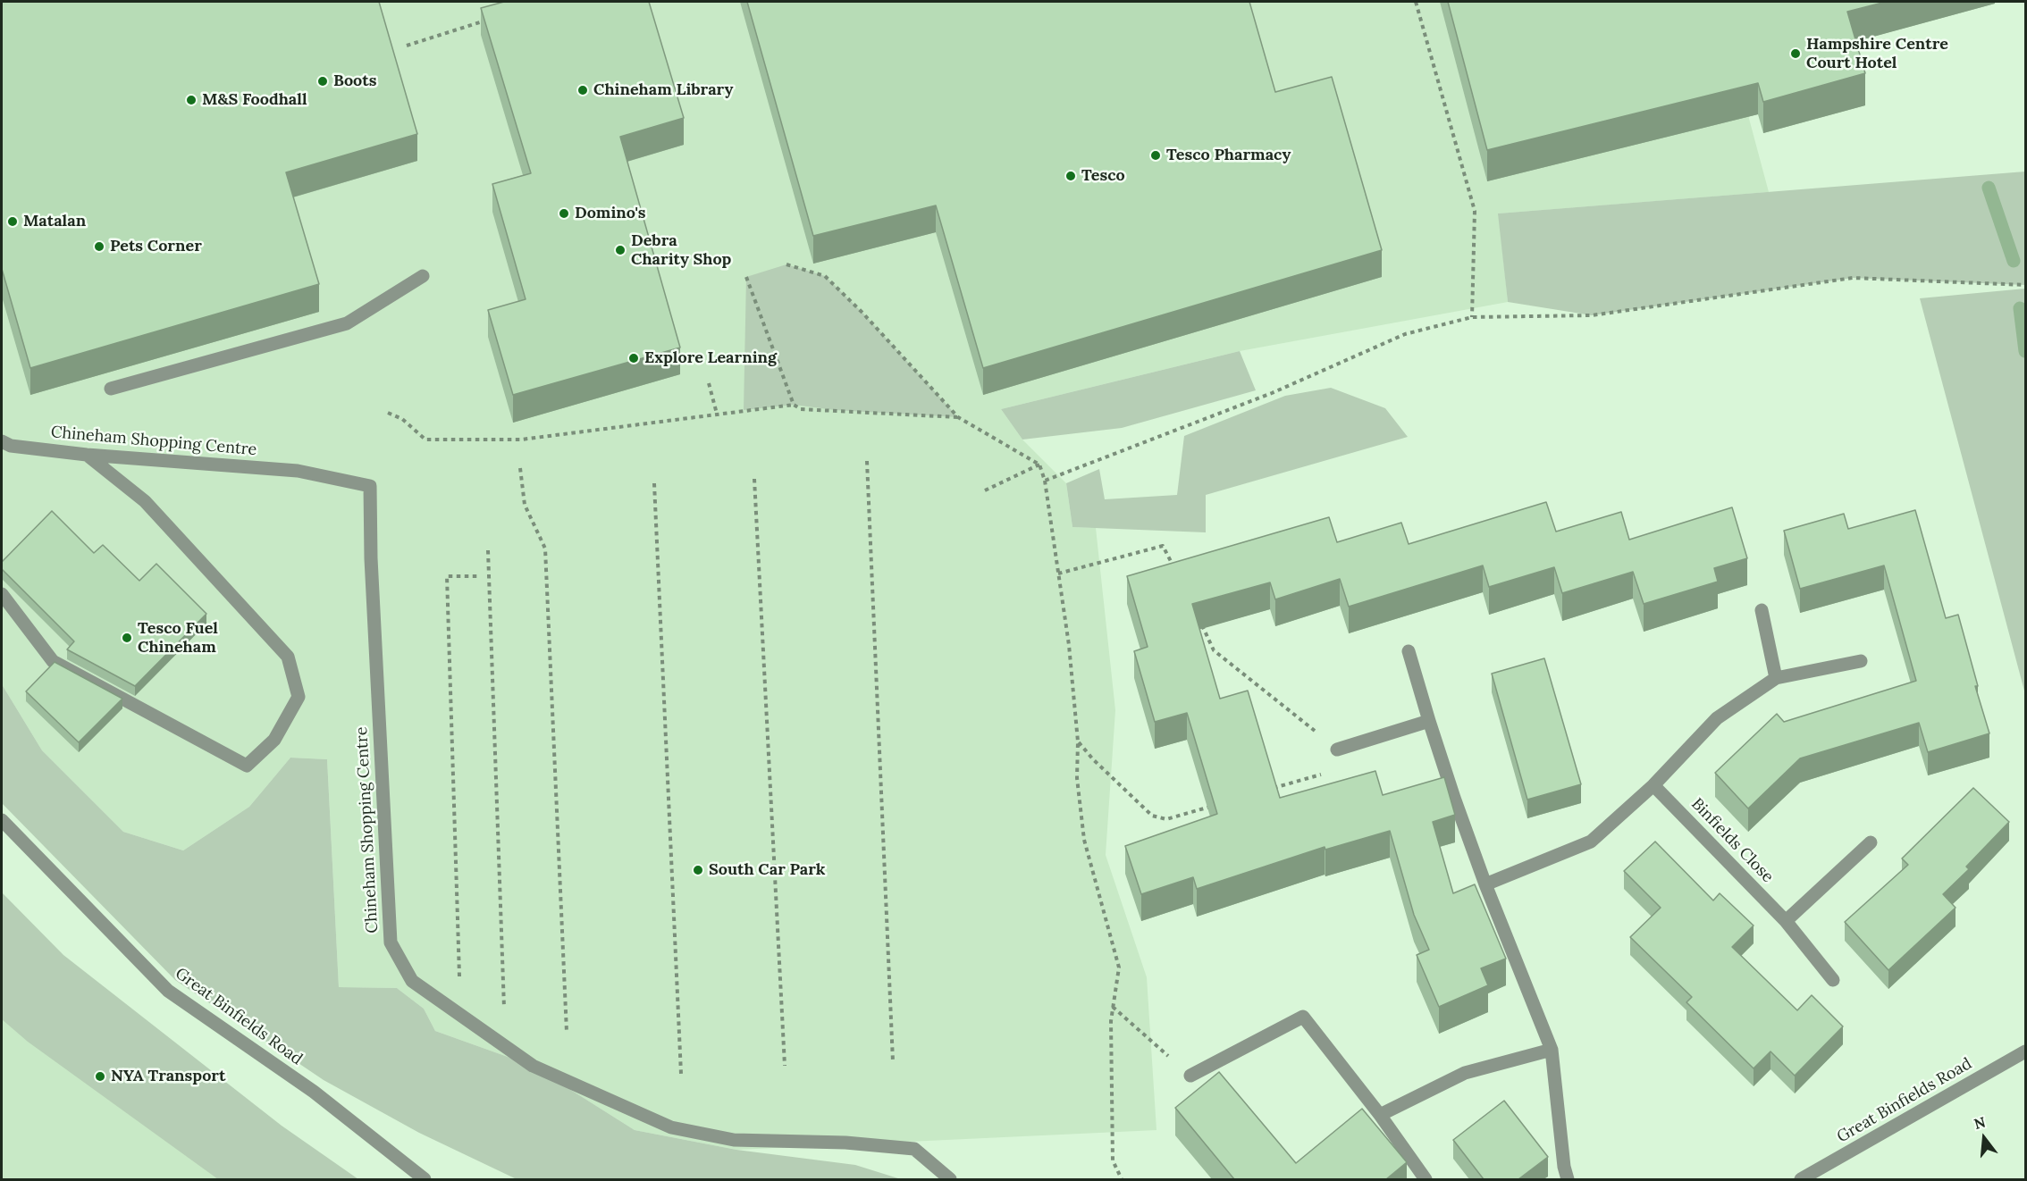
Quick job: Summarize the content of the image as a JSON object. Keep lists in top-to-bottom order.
{
  "streets": {
    "street": ["Chineham Shopping Centre", "Binfields Close", "Great Binfields Road"]
  },
  "places": [
    "Hampshire Centre Court Hotel",
    "Boots",
    "Chineham Library",
    "M&S Foodhall",
    "Tesco Pharmacy",
    "Tesco",
    "Domino's",
    "Matalan",
    "Pets Corner",
    "Debra Charity Shop",
    "Explore Learning",
    "Tesco Fuel Chineham",
    "South Car Park",
    "NYA Transport"
  ],
  "north": "top"
}
